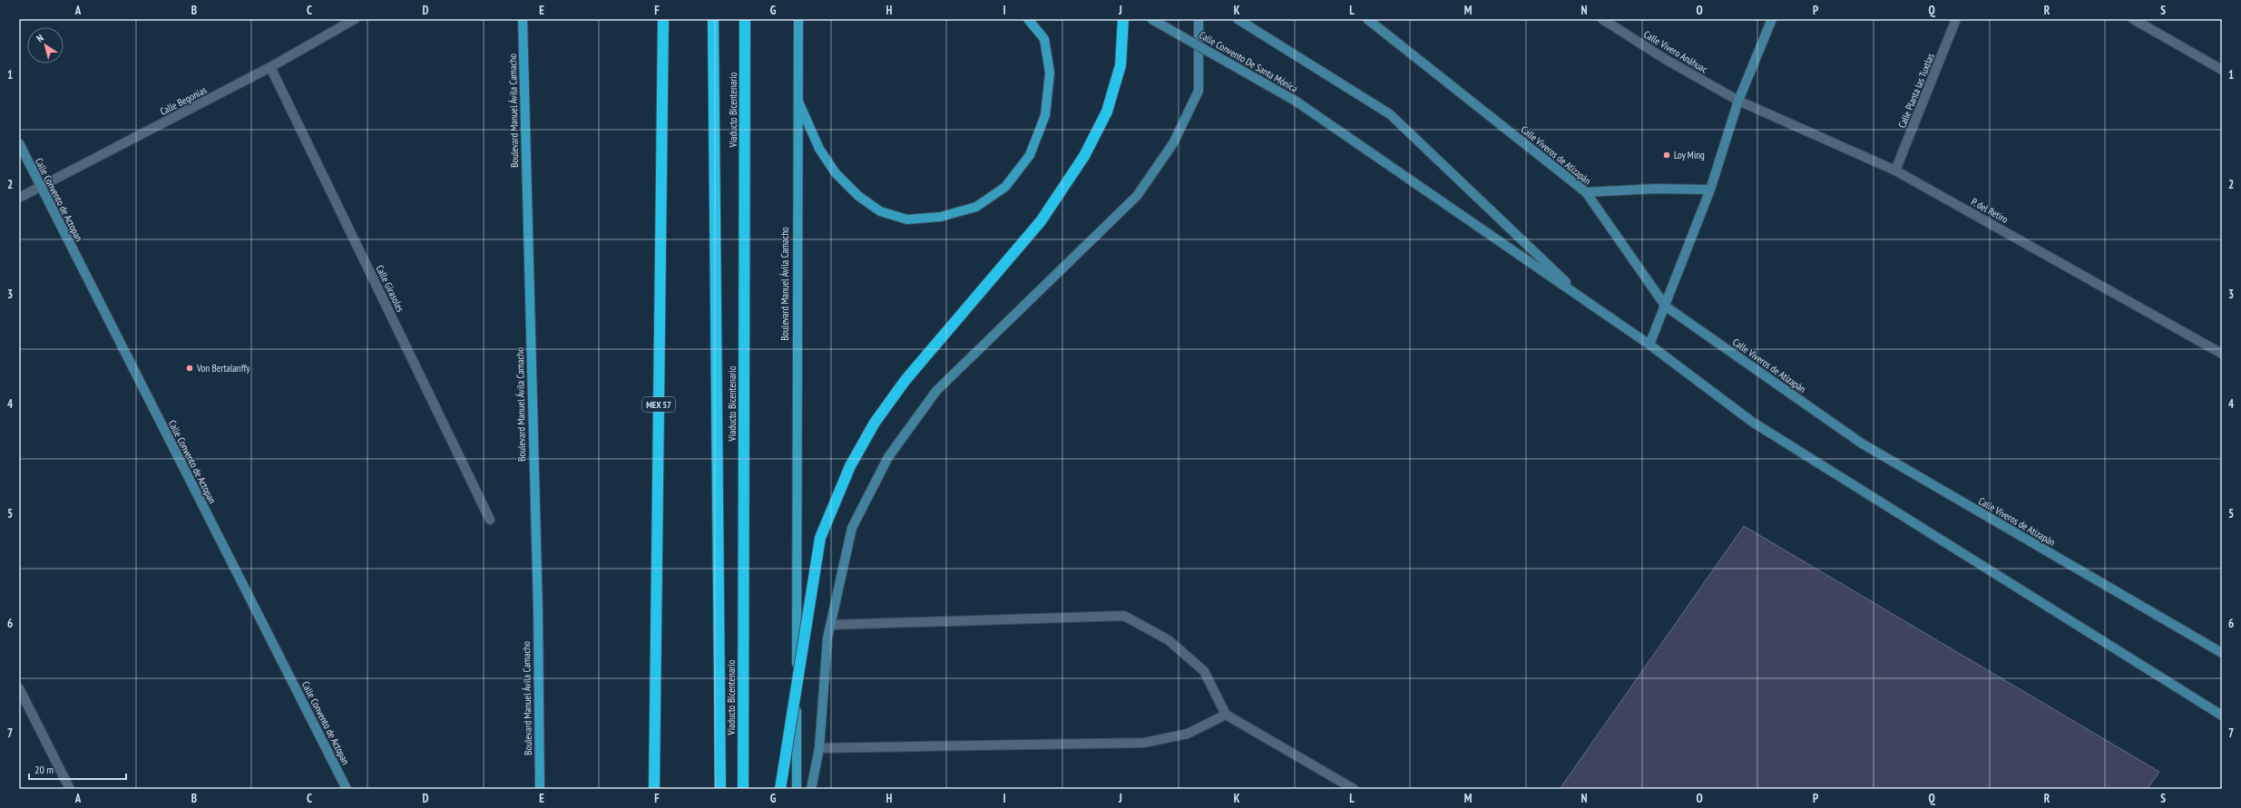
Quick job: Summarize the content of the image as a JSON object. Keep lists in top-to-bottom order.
{
  "streets": {
    "highway": ["Viaducto Bicentenario", "MEX 57"],
    "main road": [
      "Calle Convento De Santa Mónica",
      "Boulevard Manuel Ávila Camacho",
      "Calle Viveros de Atizapán",
      "Calle Convento de Actopan"
    ],
    "street": [
      "Calle Vivero Anáhuac",
      "Calle Planta las Tuxtlas",
      "Calle Begonias",
      "P. del Retiro",
      "Calle Girasoles"
    ]
  },
  "crossings": [
    ["Calle Vivero Anáhuac", "P. del Retiro"],
    ["Calle Planta las Tuxtlas", "P. del Retiro"],
    ["Calle Begonias", "Calle Convento de Actopan"],
    ["Calle Begonias", "Calle Girasoles"]
  ],
  "places": ["Loy Ming", "Von Bertalanffy"],
  "scale_bar": "20 m",
  "north": "top left",
  "grid": {
    "columns": [
      "A",
      "B",
      "C",
      "D",
      "E",
      "F",
      "G",
      "H",
      "I",
      "J",
      "K",
      "L",
      "M",
      "N",
      "O",
      "P",
      "Q",
      "R",
      "S"
    ],
    "rows": [
      "1",
      "2",
      "3",
      "4",
      "5",
      "6",
      "7"
    ]
  }
}
